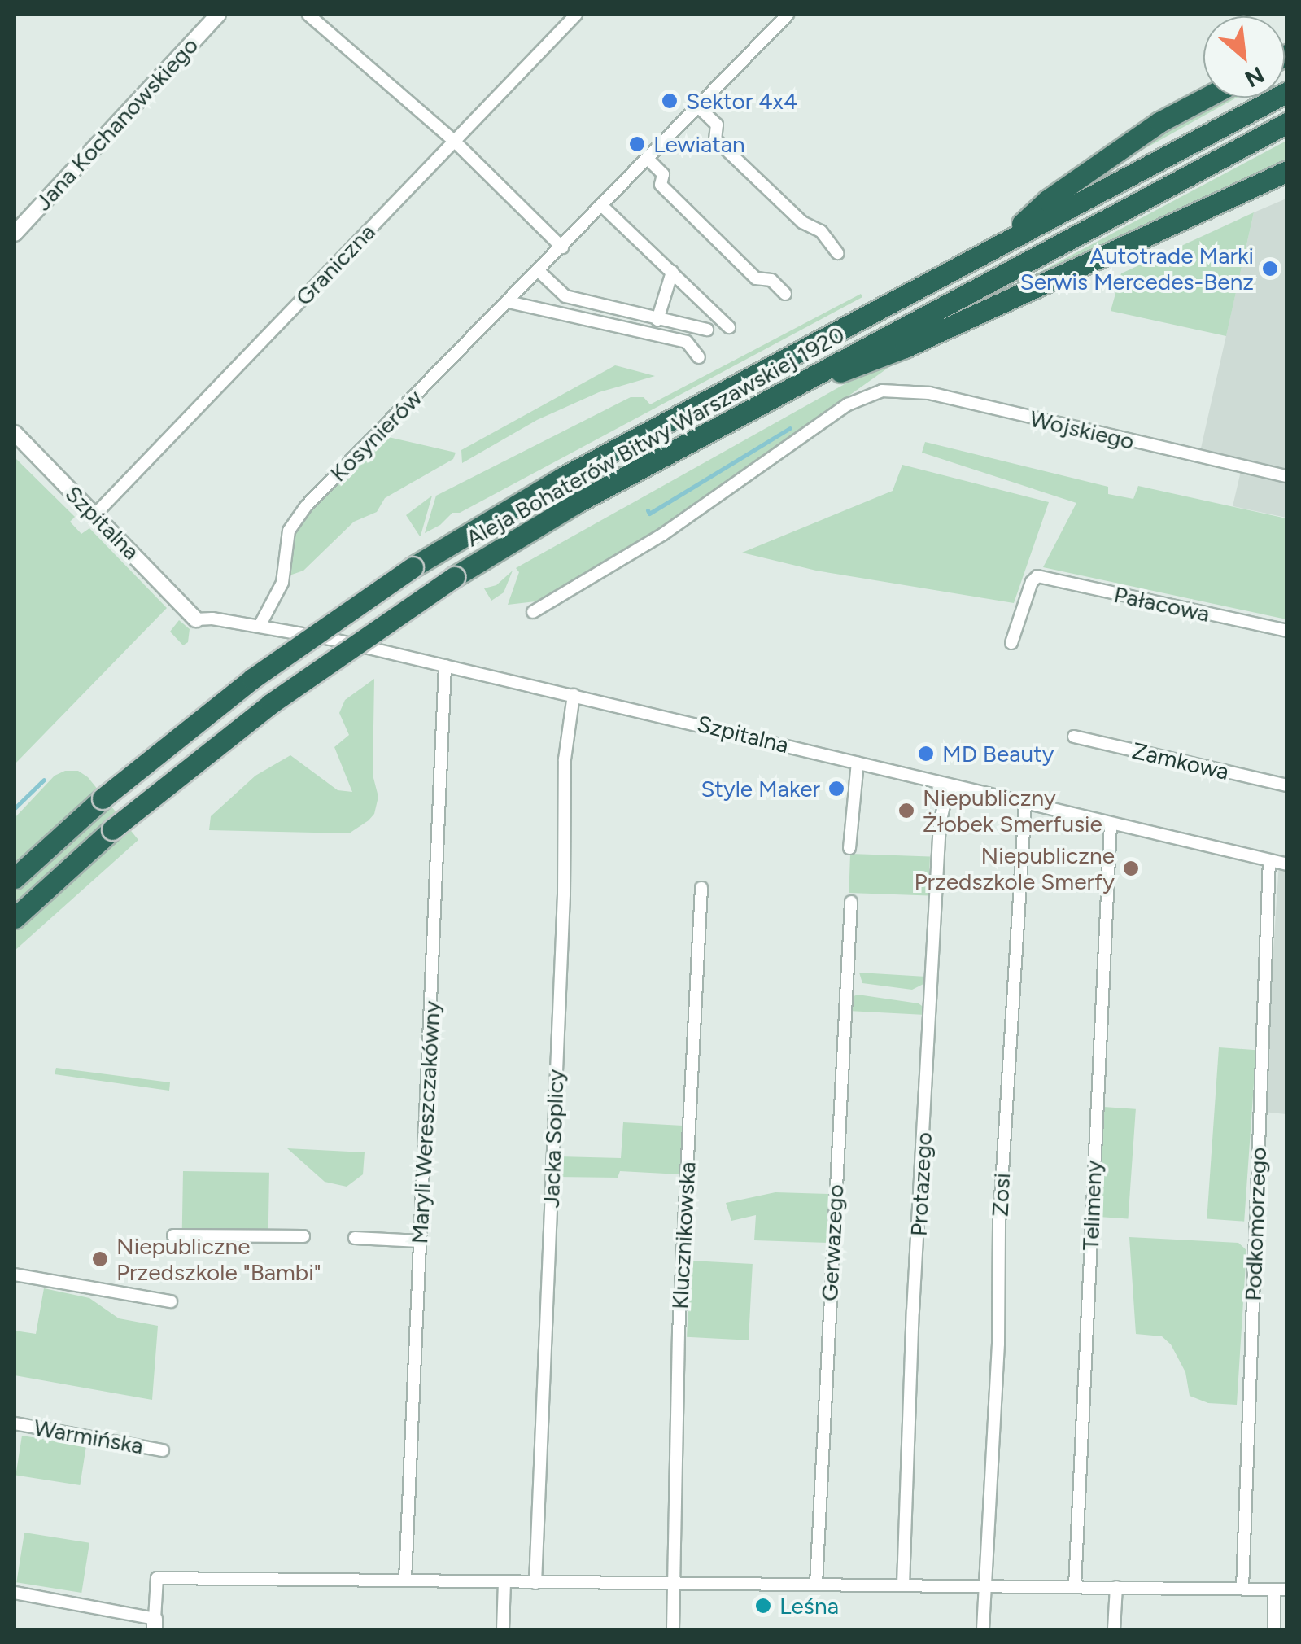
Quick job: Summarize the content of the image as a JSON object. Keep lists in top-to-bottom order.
{
  "streets": {
    "highway": ["Aleja Bohaterów Bitwy Warszawskiej 1920"],
    "street": [
      "Jana Kochanowskiego",
      "Graniczna",
      "Wojskiego",
      "Kosynierów",
      "Szpitalna",
      "Pałacowa",
      "Zamkowa",
      "Maryli Wereszczakówny",
      "Jacka Soplicy",
      "Protazego",
      "Zosi",
      "Telimeny",
      "Podkomorzego",
      "Klucznikowska",
      "Gerwazego",
      "Warmińska"
    ]
  },
  "crossings": [
    ["Graniczna", "Szpitalna"],
    ["Kosynierów", "Szpitalna"],
    ["Szpitalna", "Maryli Wereszczakówny"],
    ["Szpitalna", "Jacka Soplicy"],
    ["Szpitalna", "Protazego"],
    ["Szpitalna", "Zosi"],
    ["Szpitalna", "Telimeny"],
    ["Szpitalna", "Podkomorzego"]
  ],
  "places": [
    "Sektor 4x4",
    "Lewiatan",
    "Autotrade Marki Serwis Mercedes-Benz",
    "MD Beauty",
    "Style Maker",
    "Niepubliczny Żłobek Smerfusie",
    "Niepubliczne Przedszkole Smerfy",
    "Niepubliczne Przedszkole \"Bambi\"",
    "Leśna"
  ],
  "north": "bottom right"
}
